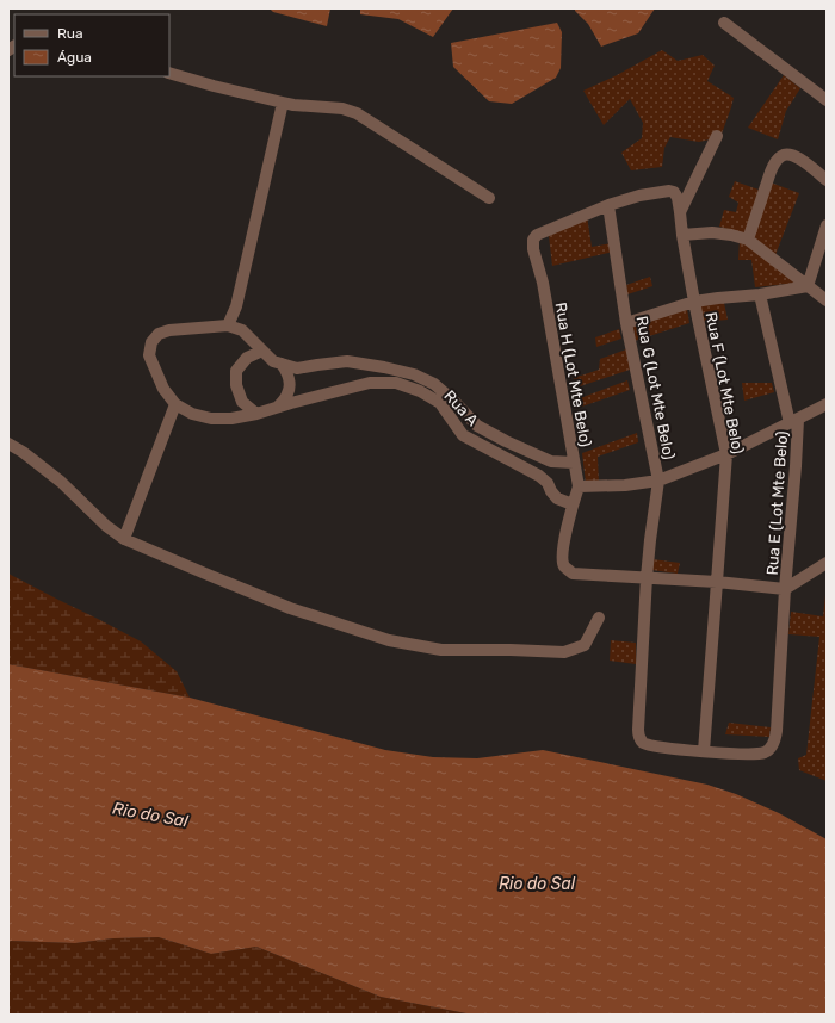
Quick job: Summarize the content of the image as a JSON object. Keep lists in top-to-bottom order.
{
  "streets": {
    "street": [
      "Rua H (Lot Mte Belo)",
      "Rua F (Lot Mte Belo)",
      "Rua G (Lot Mte Belo)",
      "Rua A",
      "Rua E (Lot Mte Belo)"
    ]
  },
  "crossings": [
    ["Rua H (Lot Mte Belo)", "Rua F (Lot Mte Belo)"],
    ["Rua H (Lot Mte Belo)", "Rua G (Lot Mte Belo)"],
    ["Rua H (Lot Mte Belo)", "Rua A"],
    ["Rua F (Lot Mte Belo)", "Rua G (Lot Mte Belo)"],
    ["Rua F (Lot Mte Belo)", "Rua E (Lot Mte Belo)"],
    ["Rua G (Lot Mte Belo)", "Rua E (Lot Mte Belo)"]
  ],
  "water": ["Rio do Sal"],
  "legend": ["Rua", "Água"]
}
